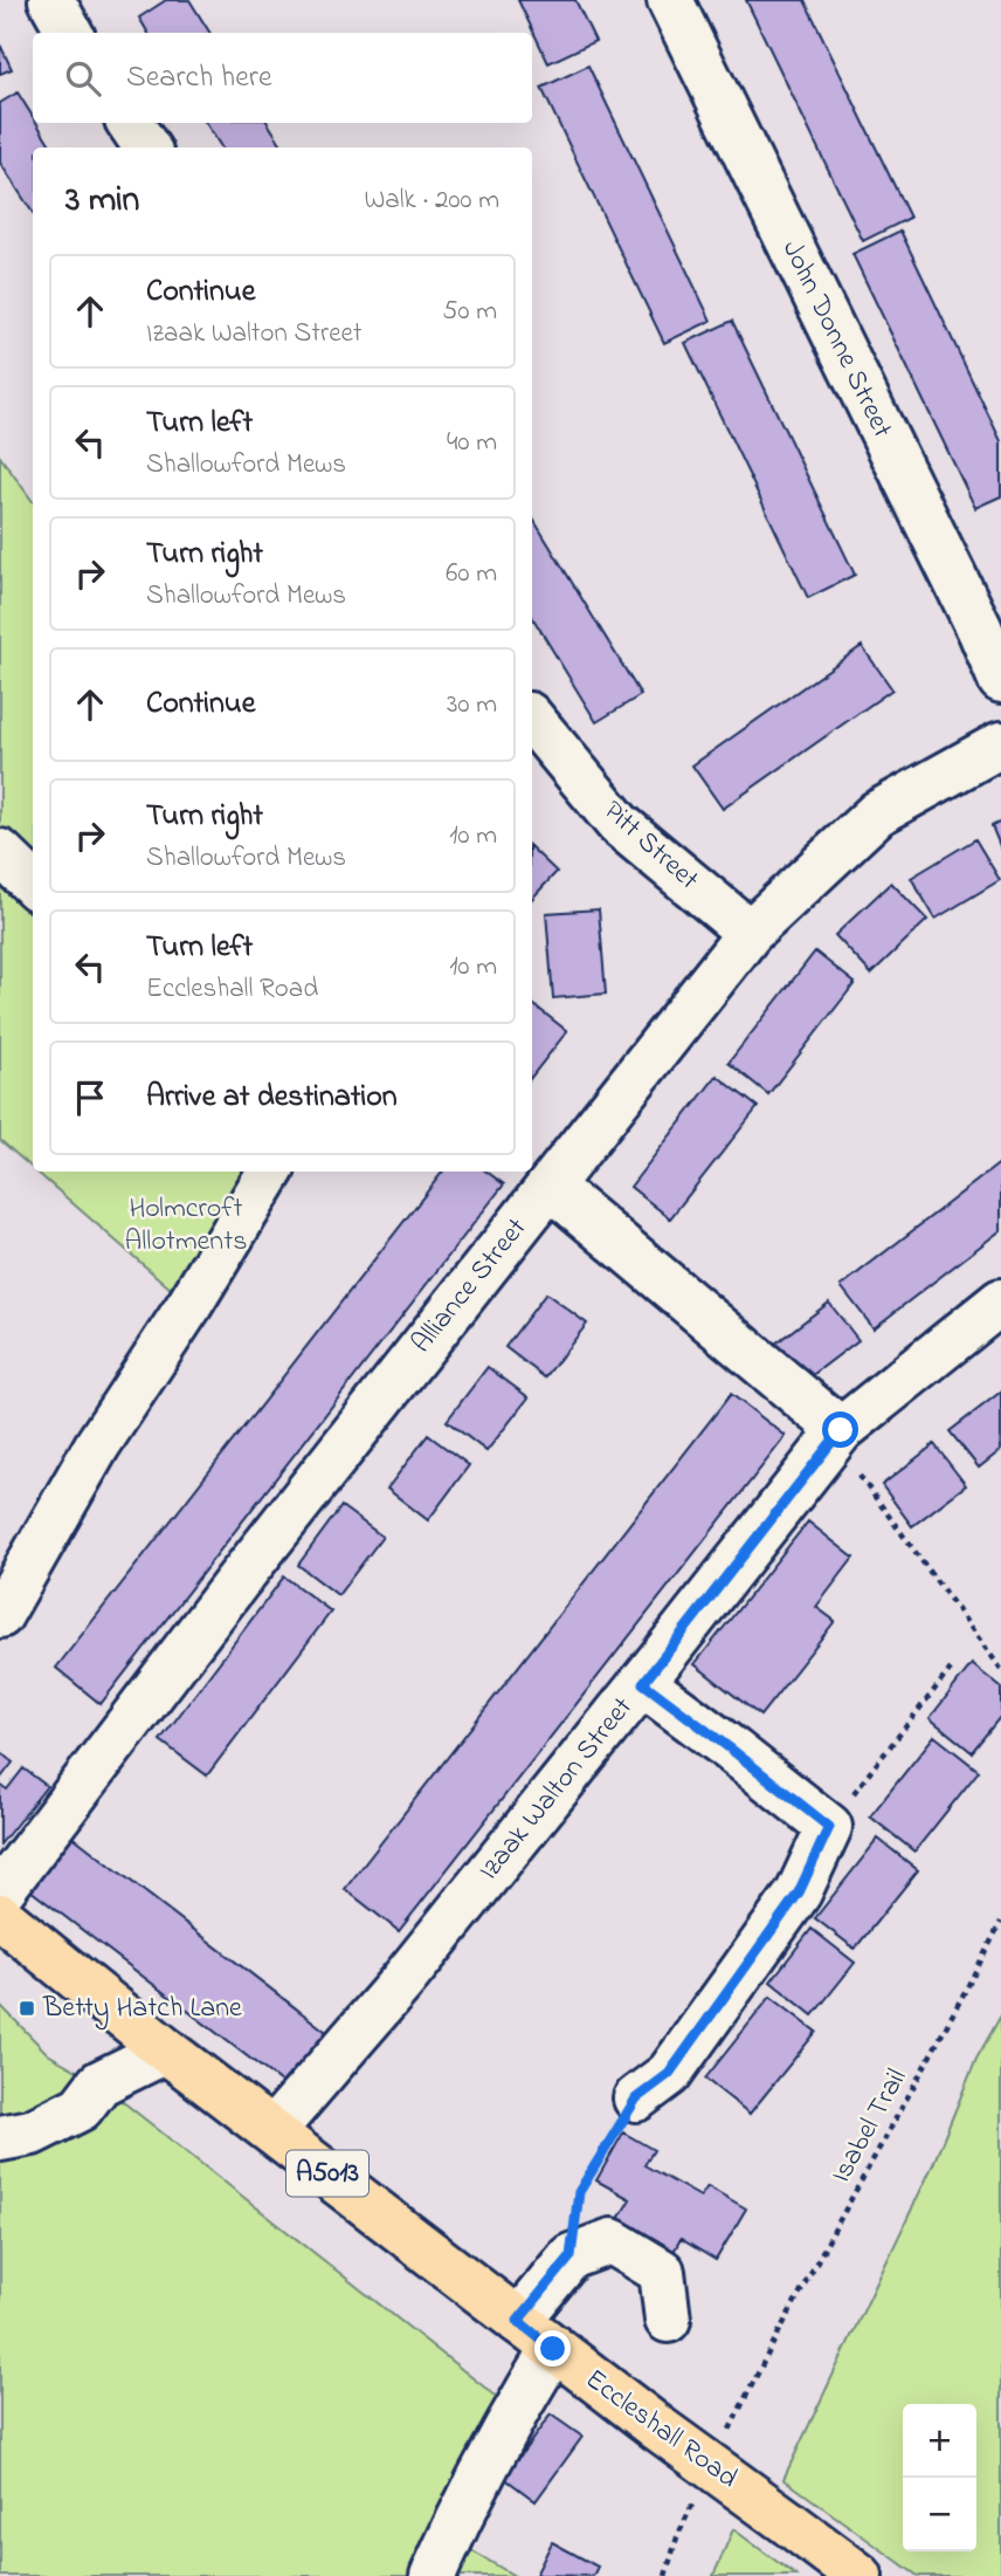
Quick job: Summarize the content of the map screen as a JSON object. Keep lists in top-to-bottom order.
{
  "streets": {
    "main road": ["A5013", "Eccleshall Road"],
    "street": [
      "John Donne Street",
      "Pitt Street",
      "Alliance Street",
      "Izaak Walton Street"
    ],
    "path": ["Isabel Trail"]
  },
  "crossings": [
    ["Pitt Street", "Alliance Street"],
    ["Izaak Walton Street", "Eccleshall Road"]
  ],
  "parks": ["Holmcroft Allotments"],
  "places": {
    "transit": ["Betty Hatch Lane"]
  },
  "page": {
    "search": "Search here",
    "heading": ["3 min", "Walk · 200 m"],
    "list": [
      ["Continue", "Izaak Walton Street", "50 m"],
      ["Turn left", "Shallowford Mews", "40 m"],
      ["Turn right", "Shallowford Mews", "60 m"],
      ["Continue", "30 m"],
      ["Turn right", "Shallowford Mews", "10 m"],
      ["Turn left", "Eccleshall Road", "10 m"],
      "Arrive at destination"
    ],
    "map_buttons": ["+", "−"]
  }
}
